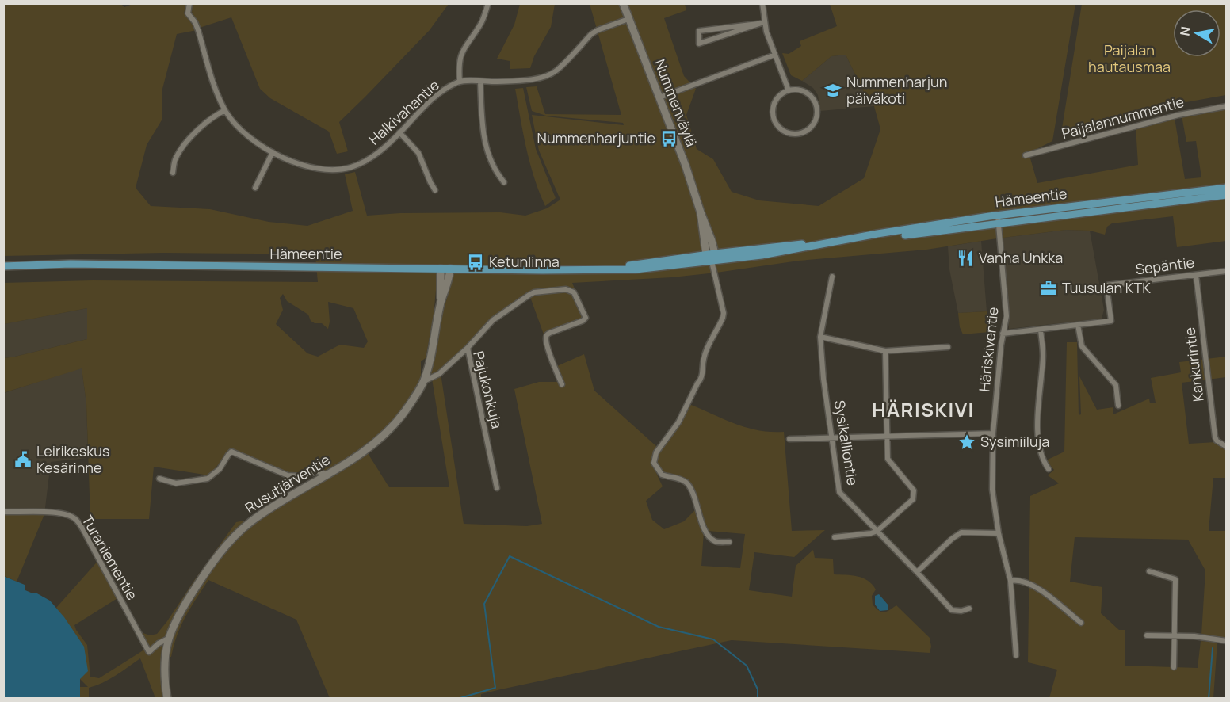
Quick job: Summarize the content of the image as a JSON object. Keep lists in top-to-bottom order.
{
  "streets": {
    "main road": ["Nummenväylä", "Hämeentie", "Rusutjärventie"],
    "street": [
      "Halkivahantie",
      "Paijalannummentie",
      "Sepäntie",
      "Häriskiventie",
      "Kankurintie",
      "Pajukonkuja",
      "Sysikalliontie",
      "Turaniementie"
    ]
  },
  "crossings": [
    ["Nummenväylä", "Halkivahantie"],
    ["Nummenväylä", "Hämeentie"],
    ["Hämeentie", "Häriskiventie"],
    ["Hämeentie", "Rusutjärventie"],
    ["Sepäntie", "Kankurintie"],
    ["Pajukonkuja", "Rusutjärventie"],
    ["Rusutjärventie", "Turaniementie"]
  ],
  "districts": ["HÄRISKIVI"],
  "parks": ["Paijalan hautausmaa"],
  "places": {
    "school or university": ["Nummenharjun päiväkoti"],
    "bus stop": ["Nummenharjuntie", "Ketunlinna"],
    "restaurant": ["Vanha Unkka"],
    "office": ["Tuusulan KTK"],
    "place": ["Sysimiiluja"],
    "public building": ["Leirikeskus Kesärinne"]
  },
  "north": "left"
}
